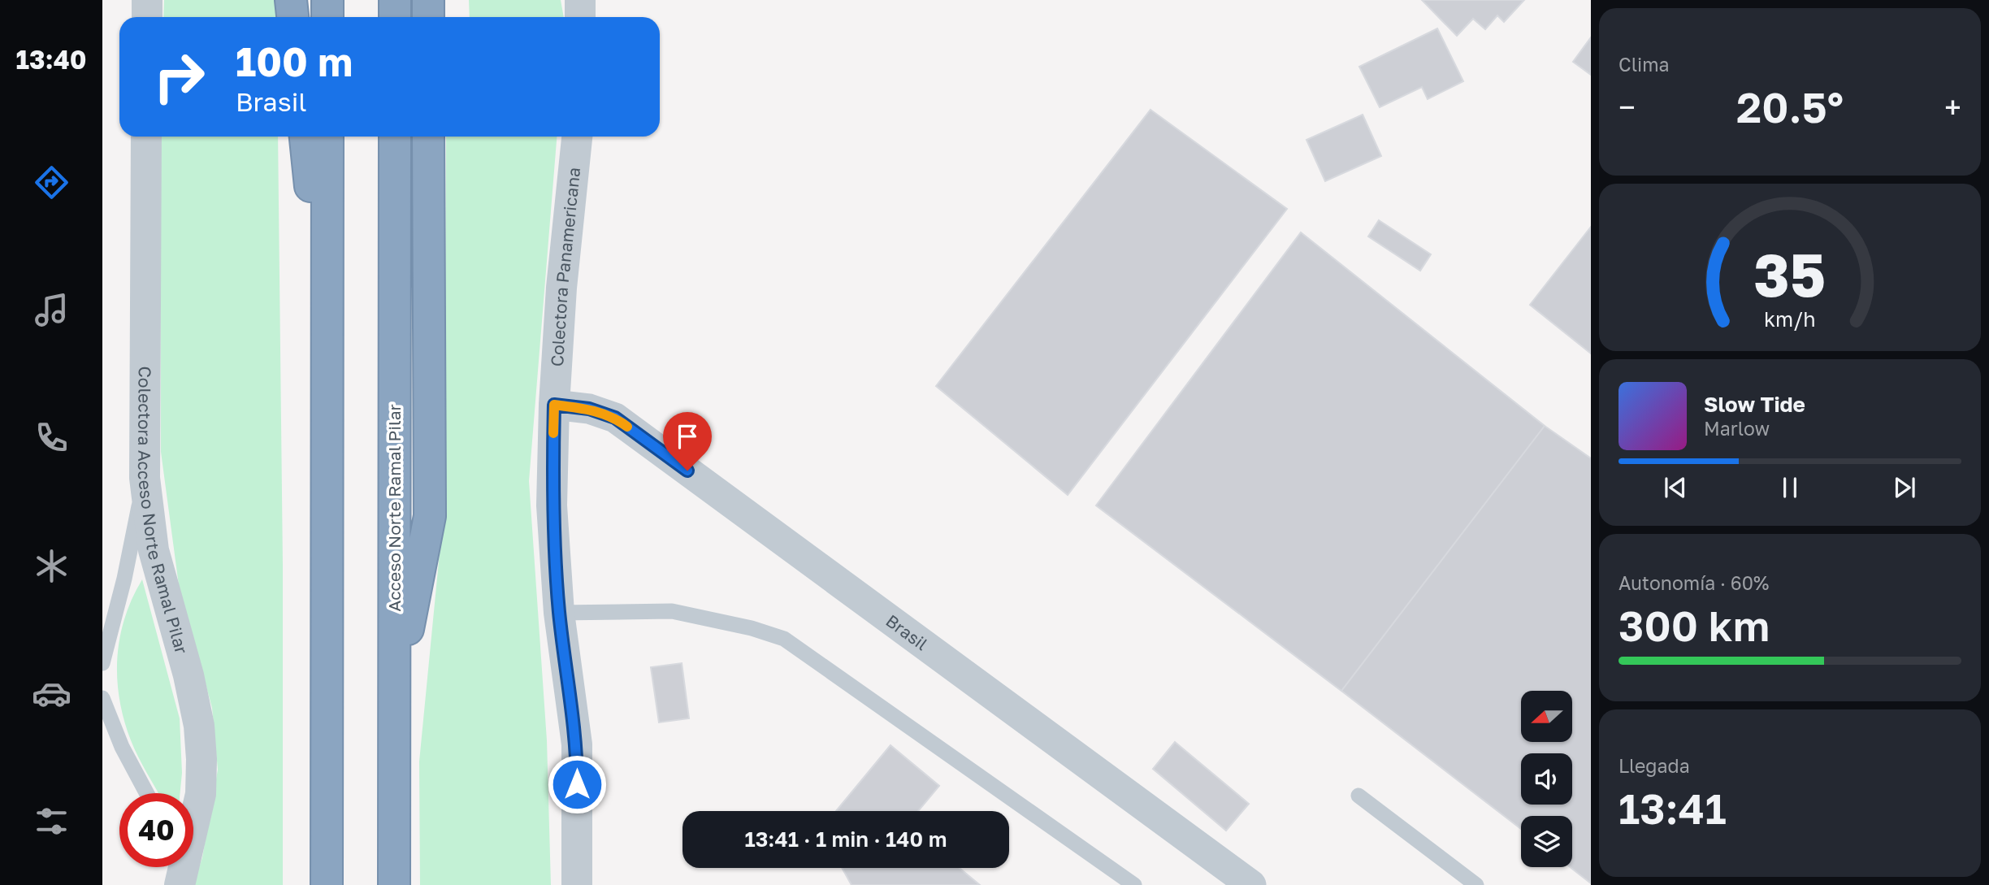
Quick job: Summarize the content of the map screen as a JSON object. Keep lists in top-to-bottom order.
{
  "streets": {
    "highway": ["Acceso Norte Ramal Pilar"],
    "street": ["Colectora Panamericana", "Colectora Acceso Norte Ramal Pilar", "Brasil"]
  },
  "crossings": [
    ["Colectora Panamericana", "Brasil"]
  ],
  "north": "left",
  "page": {
    "tabs": "13:40",
    "tile": [
      "Clima",
      ["Autonomía · 60%", "300 km"],
      ["Llegada", "13:41"]
    ],
    "turn": ["100 m", "Brasil"],
    "heat": ["−", "20.5°", "+"],
    "song": ["Slow Tide", "Marlow"],
    "limit": "40",
    "trip": "13:41 · 1 min · 140 m",
    "gauge": ["35", "km/h"]
  }
}
